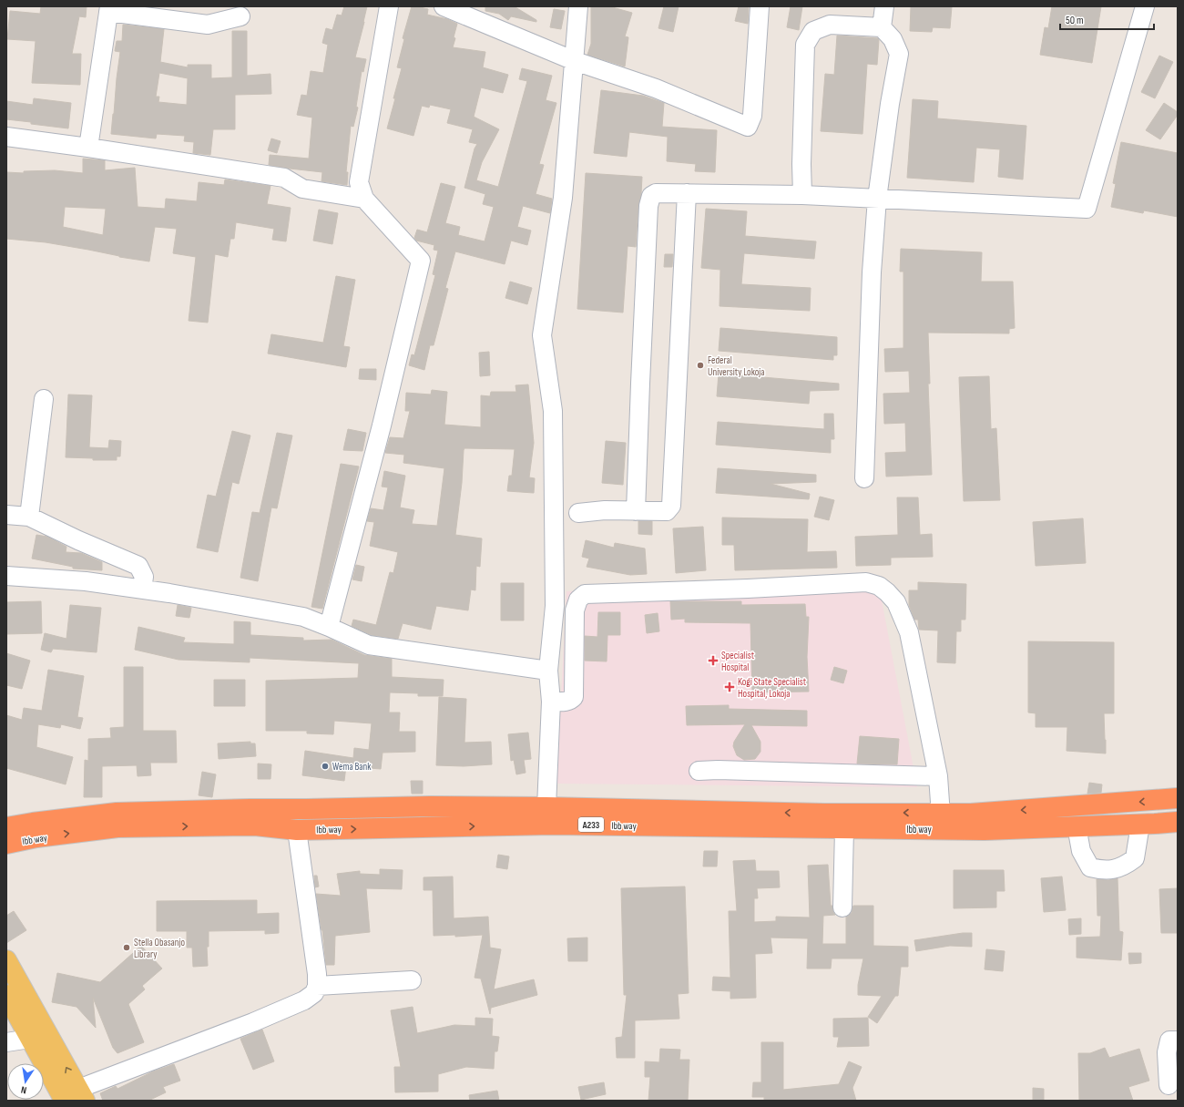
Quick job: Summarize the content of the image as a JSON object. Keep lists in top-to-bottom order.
{
  "streets": {
    "highway": ["A233", "Ibb way"]
  },
  "crossings": [
    ["A233", "Ibb way"]
  ],
  "places": {
    "other": ["Federal University Lokoja", "Wema Bank", "Stella Obasanjo Library"],
    "health": ["Specialist Hospital", "Kogi State Specialist Hospital, Lokoja"]
  },
  "scale_bar": "50 m",
  "north": "bottom"
}
